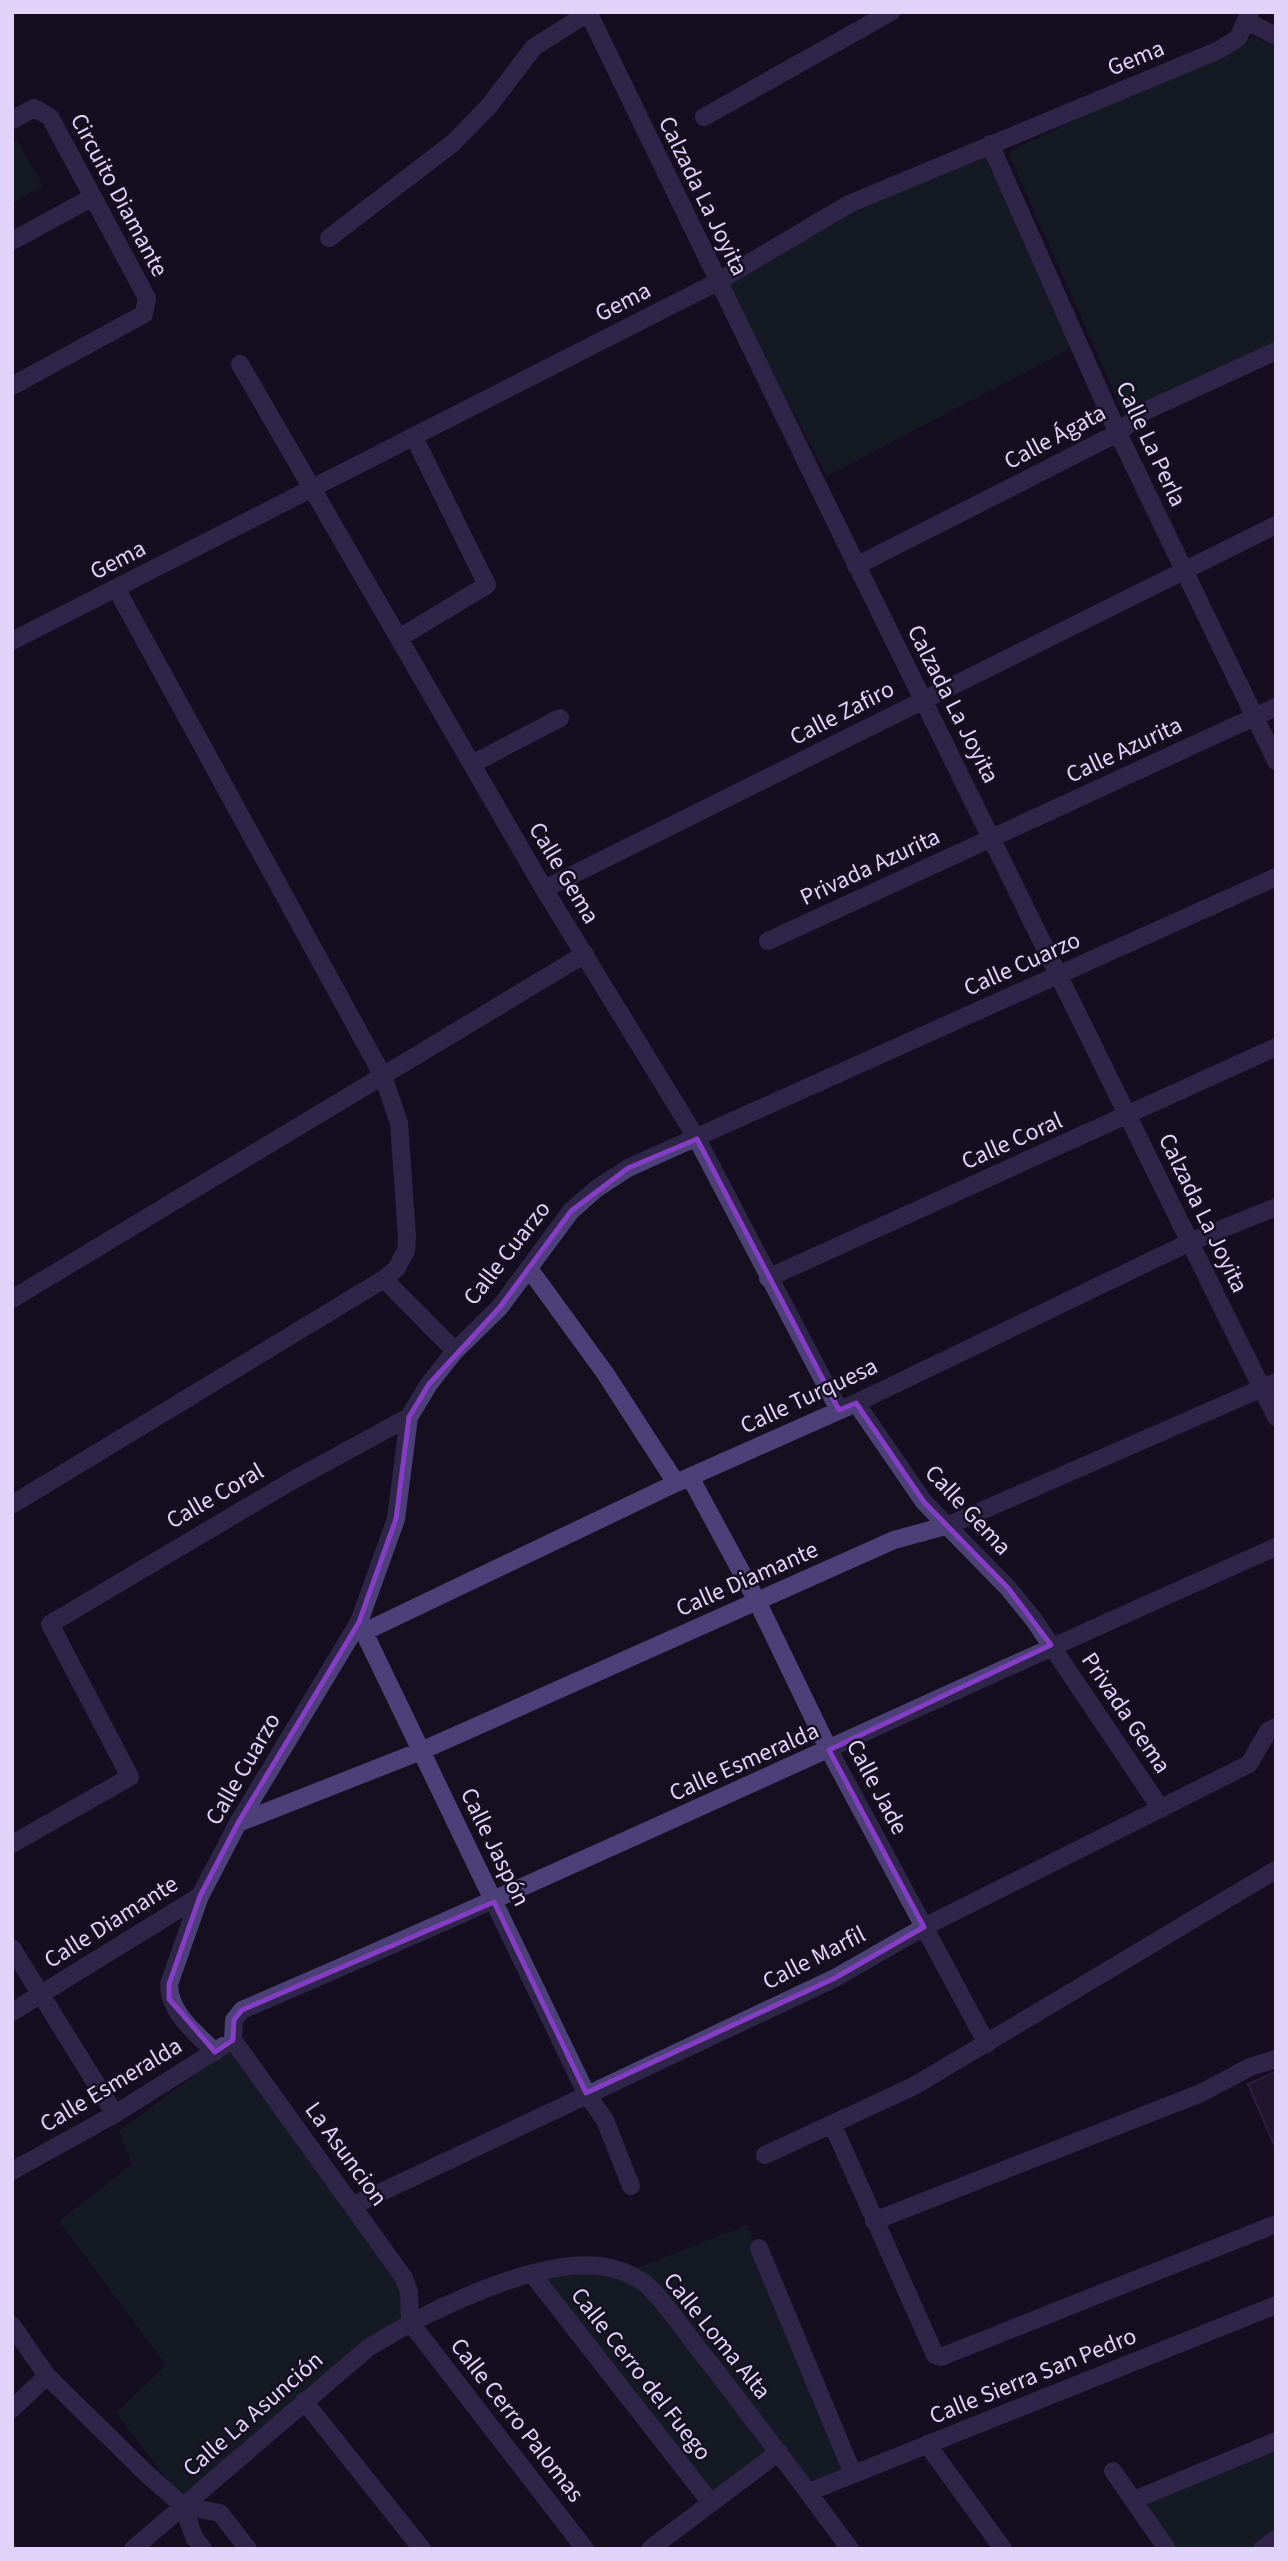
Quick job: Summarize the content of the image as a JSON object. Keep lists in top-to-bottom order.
{
  "streets": {
    "street": [
      "Gema",
      "Circuito Diamante",
      "Calzada La Joyita",
      "Calle Ágata",
      "Calle La Perla",
      "Calle Zafiro",
      "Calle Azurita",
      "Privada Azurita",
      "Calle Gema",
      "Calle Cuarzo",
      "Calle Coral",
      "Calle Turquesa",
      "Calle Diamante",
      "Privada Gema",
      "Calle Esmeralda",
      "Calle Jade",
      "Calle Jaspón",
      "Calle Marfil",
      "La Asuncion",
      "Calle Loma Alta",
      "Calle Cerro del Fuego",
      "Calle Sierra San Pedro",
      "Calle La Asunción",
      "Calle Cerro Palomas"
    ]
  },
  "crossings": [
    ["Gema", "Calzada La Joyita"],
    ["Gema", "Calle La Perla"],
    ["Gema", "Calle Gema"],
    ["Calzada La Joyita", "Calle Ágata"],
    ["Calzada La Joyita", "Calle Zafiro"],
    ["Calzada La Joyita", "Calle Azurita"],
    ["Calzada La Joyita", "Privada Azurita"],
    ["Calzada La Joyita", "Calle Cuarzo"],
    ["Calzada La Joyita", "Calle Coral"],
    ["Calzada La Joyita", "Calle Turquesa"],
    ["Calzada La Joyita", "Calle Diamante"],
    ["Calle Ágata", "Calle La Perla"],
    ["Calle La Perla", "Calle Zafiro"],
    ["Calle La Perla", "Calle Azurita"],
    ["Calle Zafiro", "Calle Gema"],
    ["Calle Azurita", "Privada Azurita"],
    ["Calle Gema", "Calle Cuarzo"],
    ["Calle Gema", "Calle Coral"],
    ["Calle Gema", "Calle Turquesa"],
    ["Calle Gema", "Calle Diamante"],
    ["Calle Gema", "Privada Gema"],
    ["Calle Gema", "Calle Esmeralda"],
    ["Calle Cuarzo", "Calle Coral"],
    ["Calle Cuarzo", "Calle Turquesa"],
    ["Calle Cuarzo", "Calle Diamante"],
    ["Calle Cuarzo", "Calle Esmeralda"],
    ["Calle Cuarzo", "Calle Jade"],
    ["Calle Cuarzo", "Calle Jaspón"],
    ["Calle Turquesa", "Calle Jade"],
    ["Calle Turquesa", "Calle Jaspón"],
    ["Calle Diamante", "Calle Jade"],
    ["Calle Diamante", "Calle Jaspón"],
    ["Privada Gema", "Calle Esmeralda"],
    ["Privada Gema", "Calle Marfil"],
    ["Calle Esmeralda", "Calle Jade"],
    ["Calle Esmeralda", "Calle Jaspón"],
    ["Calle Esmeralda", "La Asuncion"],
    ["Calle Jade", "Calle Marfil"],
    ["Calle Jaspón", "Calle Marfil"],
    ["Calle Marfil", "La Asuncion"],
    ["La Asuncion", "Calle Loma Alta"],
    ["La Asuncion", "Calle La Asunción"],
    ["La Asuncion", "Calle Cerro Palomas"],
    ["Calle Loma Alta", "Calle Cerro del Fuego"],
    ["Calle Loma Alta", "Calle Sierra San Pedro"],
    ["Calle Loma Alta", "Calle La Asunción"],
    ["Calle Loma Alta", "Calle Cerro Palomas"],
    ["Calle La Asunción", "Calle Cerro Palomas"]
  ]
}
